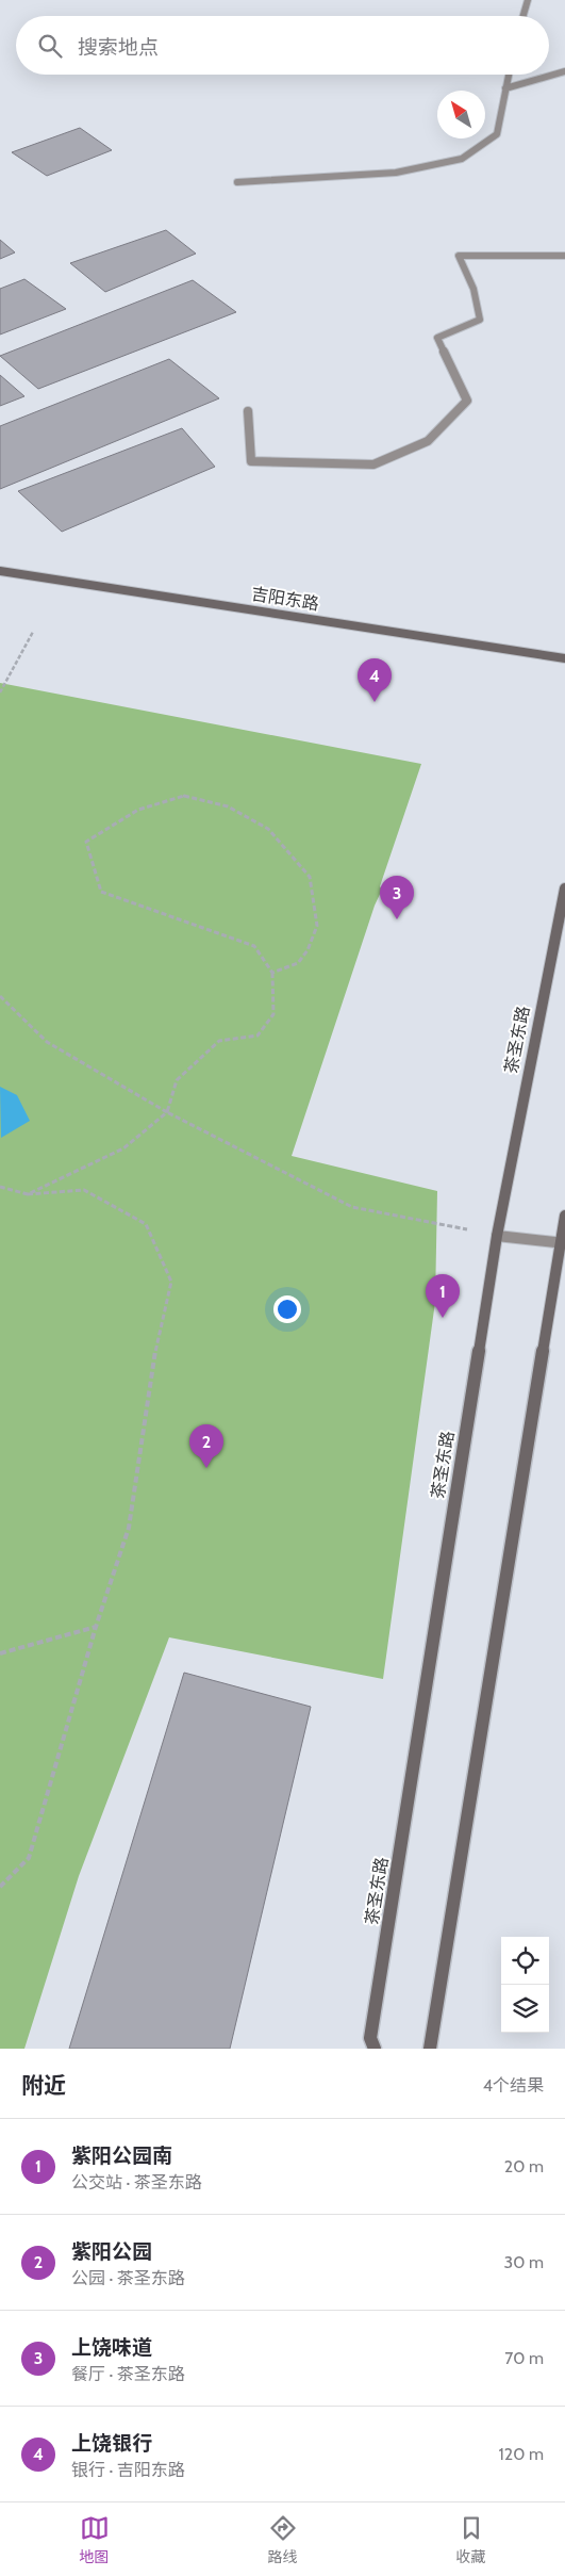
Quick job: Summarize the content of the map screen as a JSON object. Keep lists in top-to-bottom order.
{
  "streets": {
    "main road": ["吉阳东路", "茶圣东路"]
  },
  "north": "top left",
  "page": {
    "search": "搜索地点",
    "pins": [
      "4",
      "3",
      "1",
      "2"
    ],
    "heading": ["附近", "4个结果"],
    "list": [
      {
        "mark": "1",
        "name": "紫阳公园南",
        "note": "公交站 · 茶圣东路",
        "value": "20 m"
      },
      {
        "mark": "2",
        "name": "紫阳公园",
        "note": "公园 · 茶圣东路",
        "value": "30 m"
      },
      {
        "mark": "3",
        "name": "上饶味道",
        "note": "餐厅 · 茶圣东路",
        "value": "70 m"
      },
      {
        "mark": "4",
        "name": "上饶银行",
        "note": "银行 · 吉阳东路",
        "value": "120 m"
      }
    ],
    "nav": ["地图", "路线", "收藏"]
  }
}
